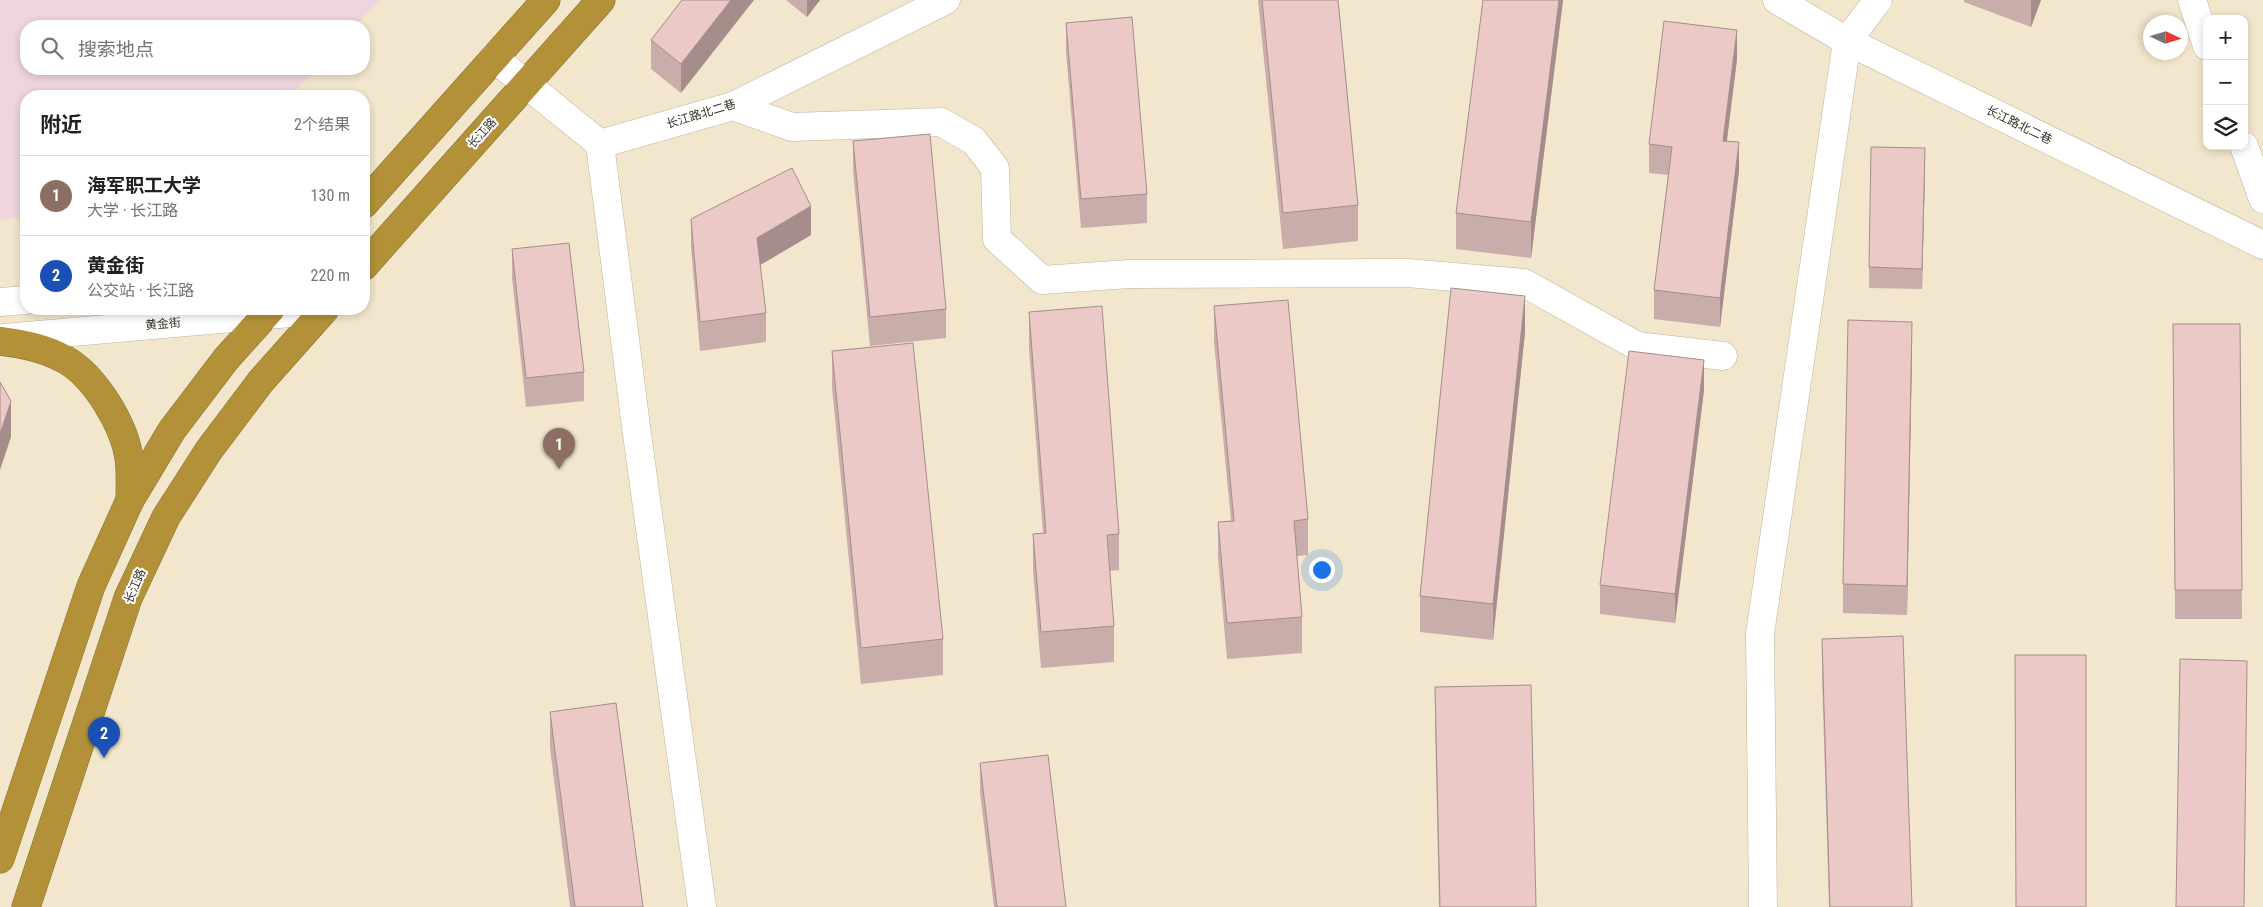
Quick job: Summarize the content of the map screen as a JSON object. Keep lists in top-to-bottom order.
{
  "streets": {
    "highway": ["长江路"],
    "street": ["长江路北二巷", "黄金街"]
  },
  "north": "right",
  "page": {
    "map_buttons": ["+", "−"],
    "search": "搜索地点",
    "heading": ["附近", "2个结果"],
    "list": [
      {
        "mark": "1",
        "name": "海军职工大学",
        "note": "大学 · 长江路",
        "value": "130 m"
      },
      {
        "mark": "2",
        "name": "黄金街",
        "note": "公交站 · 长江路",
        "value": "220 m"
      }
    ],
    "pins": ["1", "2"]
  }
}
